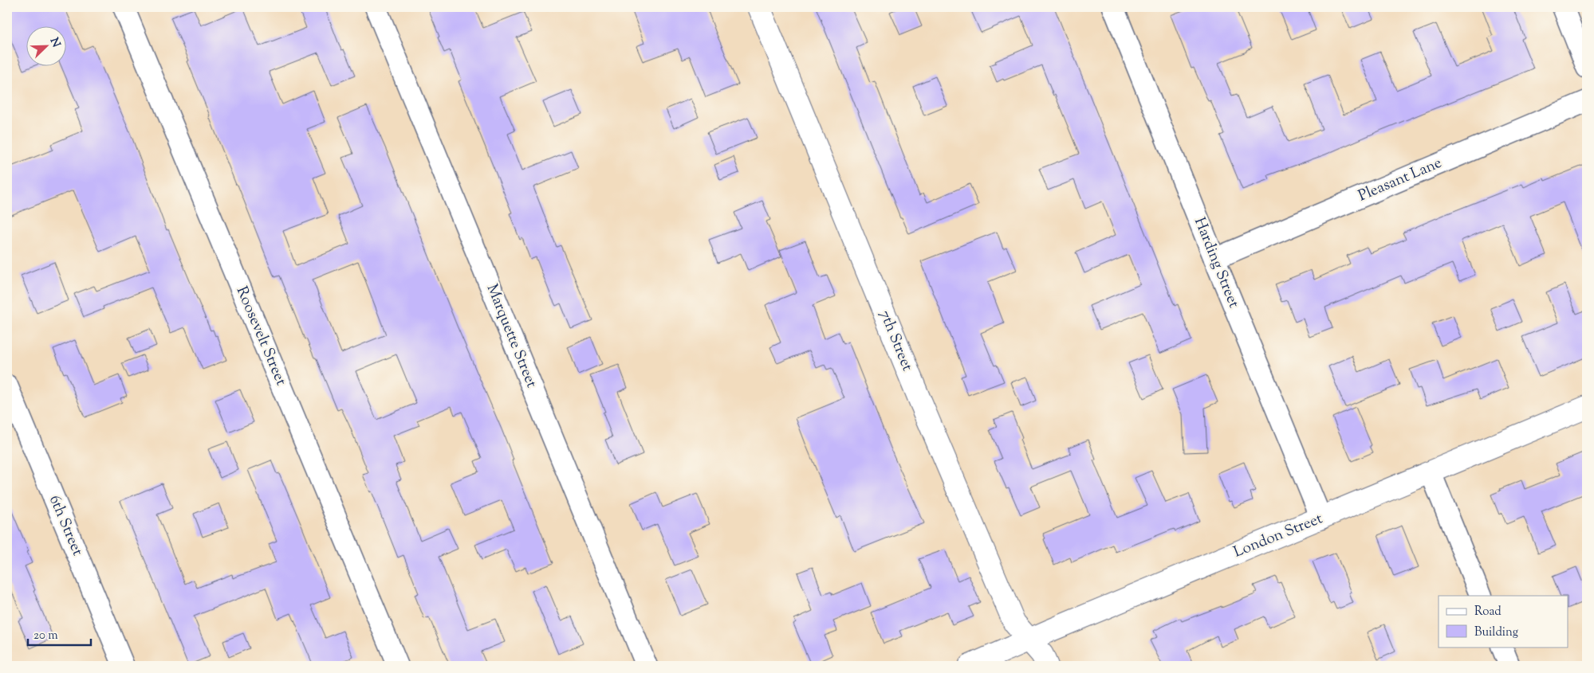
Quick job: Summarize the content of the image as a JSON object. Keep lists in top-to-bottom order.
{
  "streets": {
    "street": [
      "Pleasant Lane",
      "Harding Street",
      "Roosevelt Street",
      "Marquette Street",
      "7th Street",
      "6th Street",
      "London Street"
    ]
  },
  "crossings": [
    ["Pleasant Lane", "Harding Street"],
    ["Harding Street", "London Street"],
    ["7th Street", "London Street"]
  ],
  "legend": ["Road", "Building"],
  "scale_bar": "20 m",
  "north": "top right"
}
